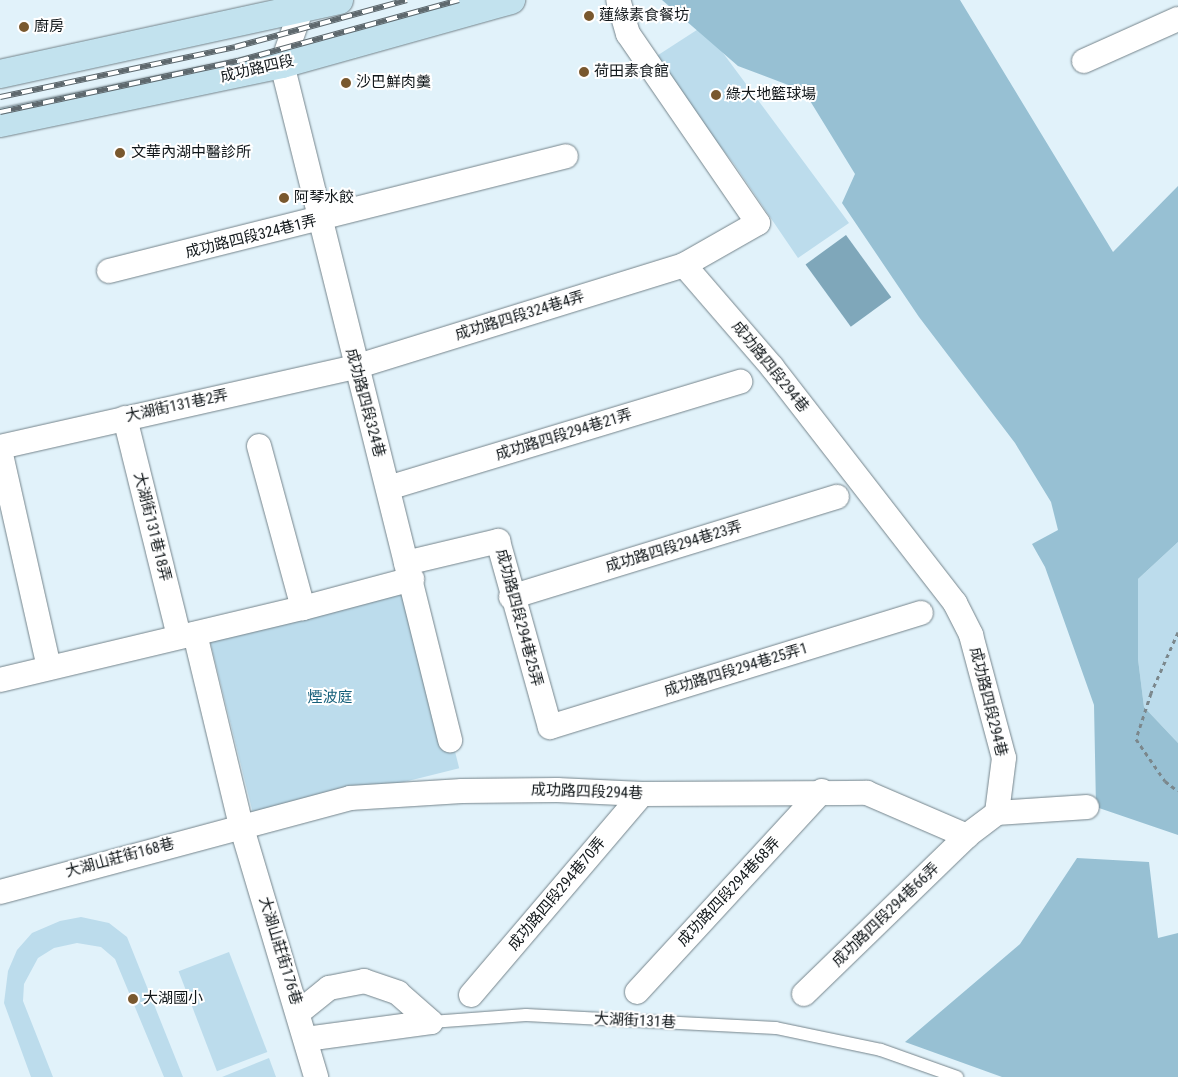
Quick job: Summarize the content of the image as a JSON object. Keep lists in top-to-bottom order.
{
  "streets": {
    "main road": ["成功路四段"],
    "street": [
      "成功路四段324巷1弄",
      "成功路四段324巷4弄",
      "成功路四段294巷",
      "成功路四段324巷",
      "大湖街131巷2弄",
      "成功路四段294巷21弄",
      "大湖街131巷18弄",
      "成功路四段294巷23弄",
      "成功路四段294巷25弄",
      "成功路四段294巷25弄1",
      "大湖山莊街168巷",
      "成功路四段294巷68弄",
      "成功路四段294巷70弄",
      "成功路四段294巷66弄",
      "大湖山莊街176巷",
      "大湖街131巷"
    ]
  },
  "crossings": [
    ["成功路四段", "成功路四段324巷"],
    ["成功路四段324巷1弄", "成功路四段324巷"],
    ["成功路四段324巷4弄", "成功路四段294巷"],
    ["成功路四段324巷4弄", "成功路四段324巷"],
    ["成功路四段324巷4弄", "大湖街131巷2弄"],
    ["成功路四段294巷", "大湖街131巷18弄"],
    ["成功路四段294巷", "大湖山莊街168巷"],
    ["成功路四段294巷", "成功路四段294巷68弄"],
    ["成功路四段294巷", "成功路四段294巷70弄"],
    ["成功路四段294巷", "成功路四段294巷66弄"],
    ["成功路四段294巷", "大湖山莊街176巷"],
    ["成功路四段324巷", "大湖街131巷2弄"],
    ["成功路四段324巷", "成功路四段294巷21弄"],
    ["成功路四段324巷", "成功路四段294巷25弄"],
    ["大湖街131巷2弄", "大湖街131巷18弄"],
    ["大湖街131巷18弄", "大湖山莊街168巷"],
    ["大湖街131巷18弄", "大湖山莊街176巷"],
    ["成功路四段294巷23弄", "成功路四段294巷25弄"],
    ["成功路四段294巷25弄", "成功路四段294巷25弄1"],
    ["大湖山莊街168巷", "大湖山莊街176巷"],
    ["大湖山莊街176巷", "大湖街131巷"]
  ],
  "parks": ["煙波庭"],
  "places": [
    "蓮緣素食餐坊",
    "廚房",
    "荷田素食館",
    "沙巴鮮肉羹",
    "綠大地籃球場",
    "文華內湖中醫診所",
    "阿琴水餃",
    "大湖國小"
  ]
}
